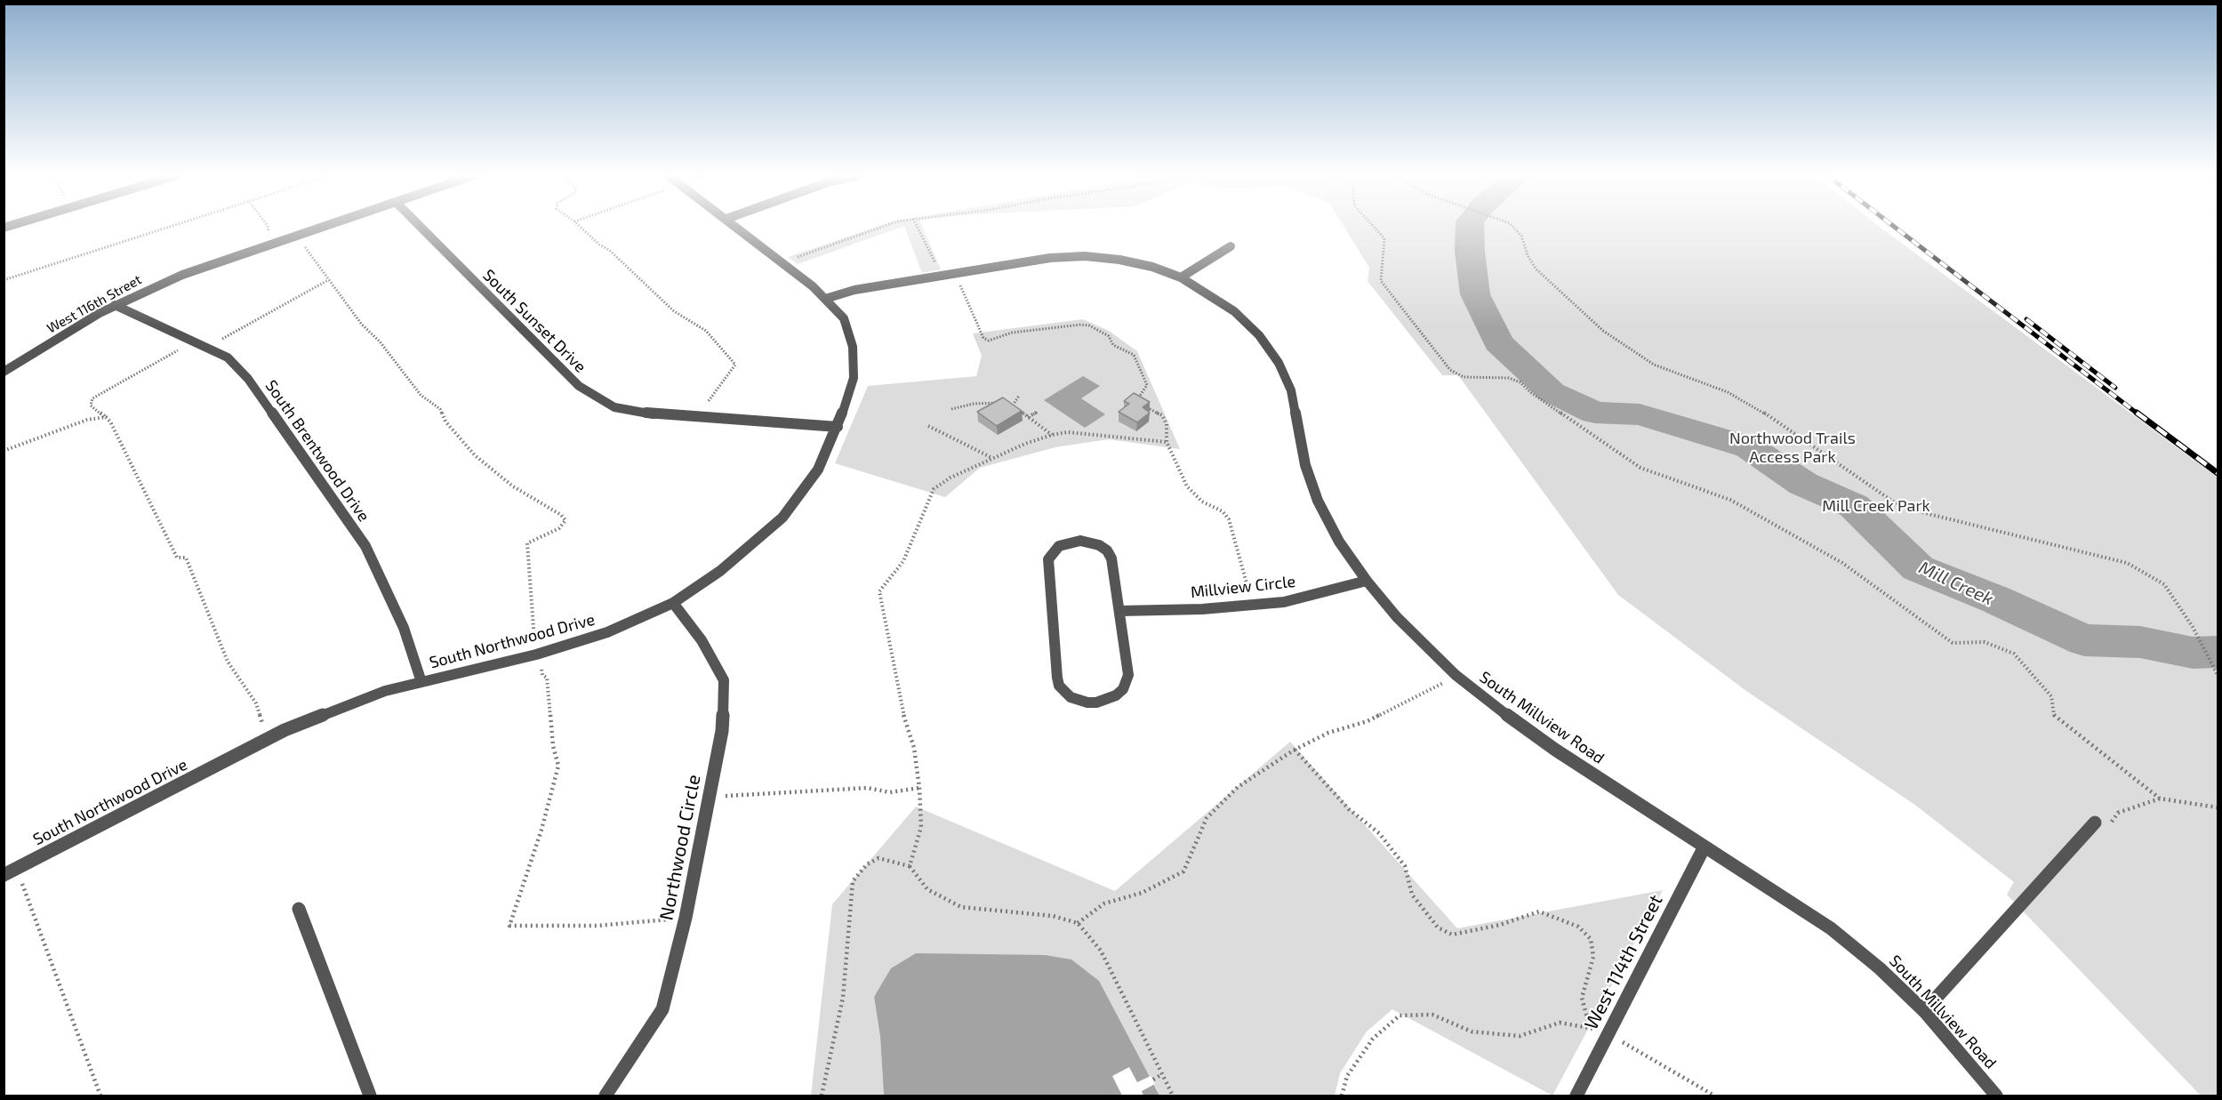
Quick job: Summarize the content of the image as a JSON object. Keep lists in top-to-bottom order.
{
  "streets": {
    "street": [
      "West 116th Street",
      "South Sunset Drive",
      "South Brentwood Drive",
      "Millview Circle",
      "South Northwood Drive",
      "South Millview Road",
      "Northwood Circle",
      "West 114th Street"
    ]
  },
  "crossings": [
    ["West 116th Street", "South Brentwood Drive"],
    ["South Sunset Drive", "South Northwood Drive"],
    ["South Brentwood Drive", "South Northwood Drive"],
    ["Millview Circle", "South Millview Road"],
    ["South Northwood Drive", "South Millview Road"],
    ["South Northwood Drive", "Northwood Circle"],
    ["South Millview Road", "West 114th Street"]
  ],
  "water": ["Mill Creek"],
  "parks": ["Northwood Trails Access Park", "Mill Creek Park"]
}
